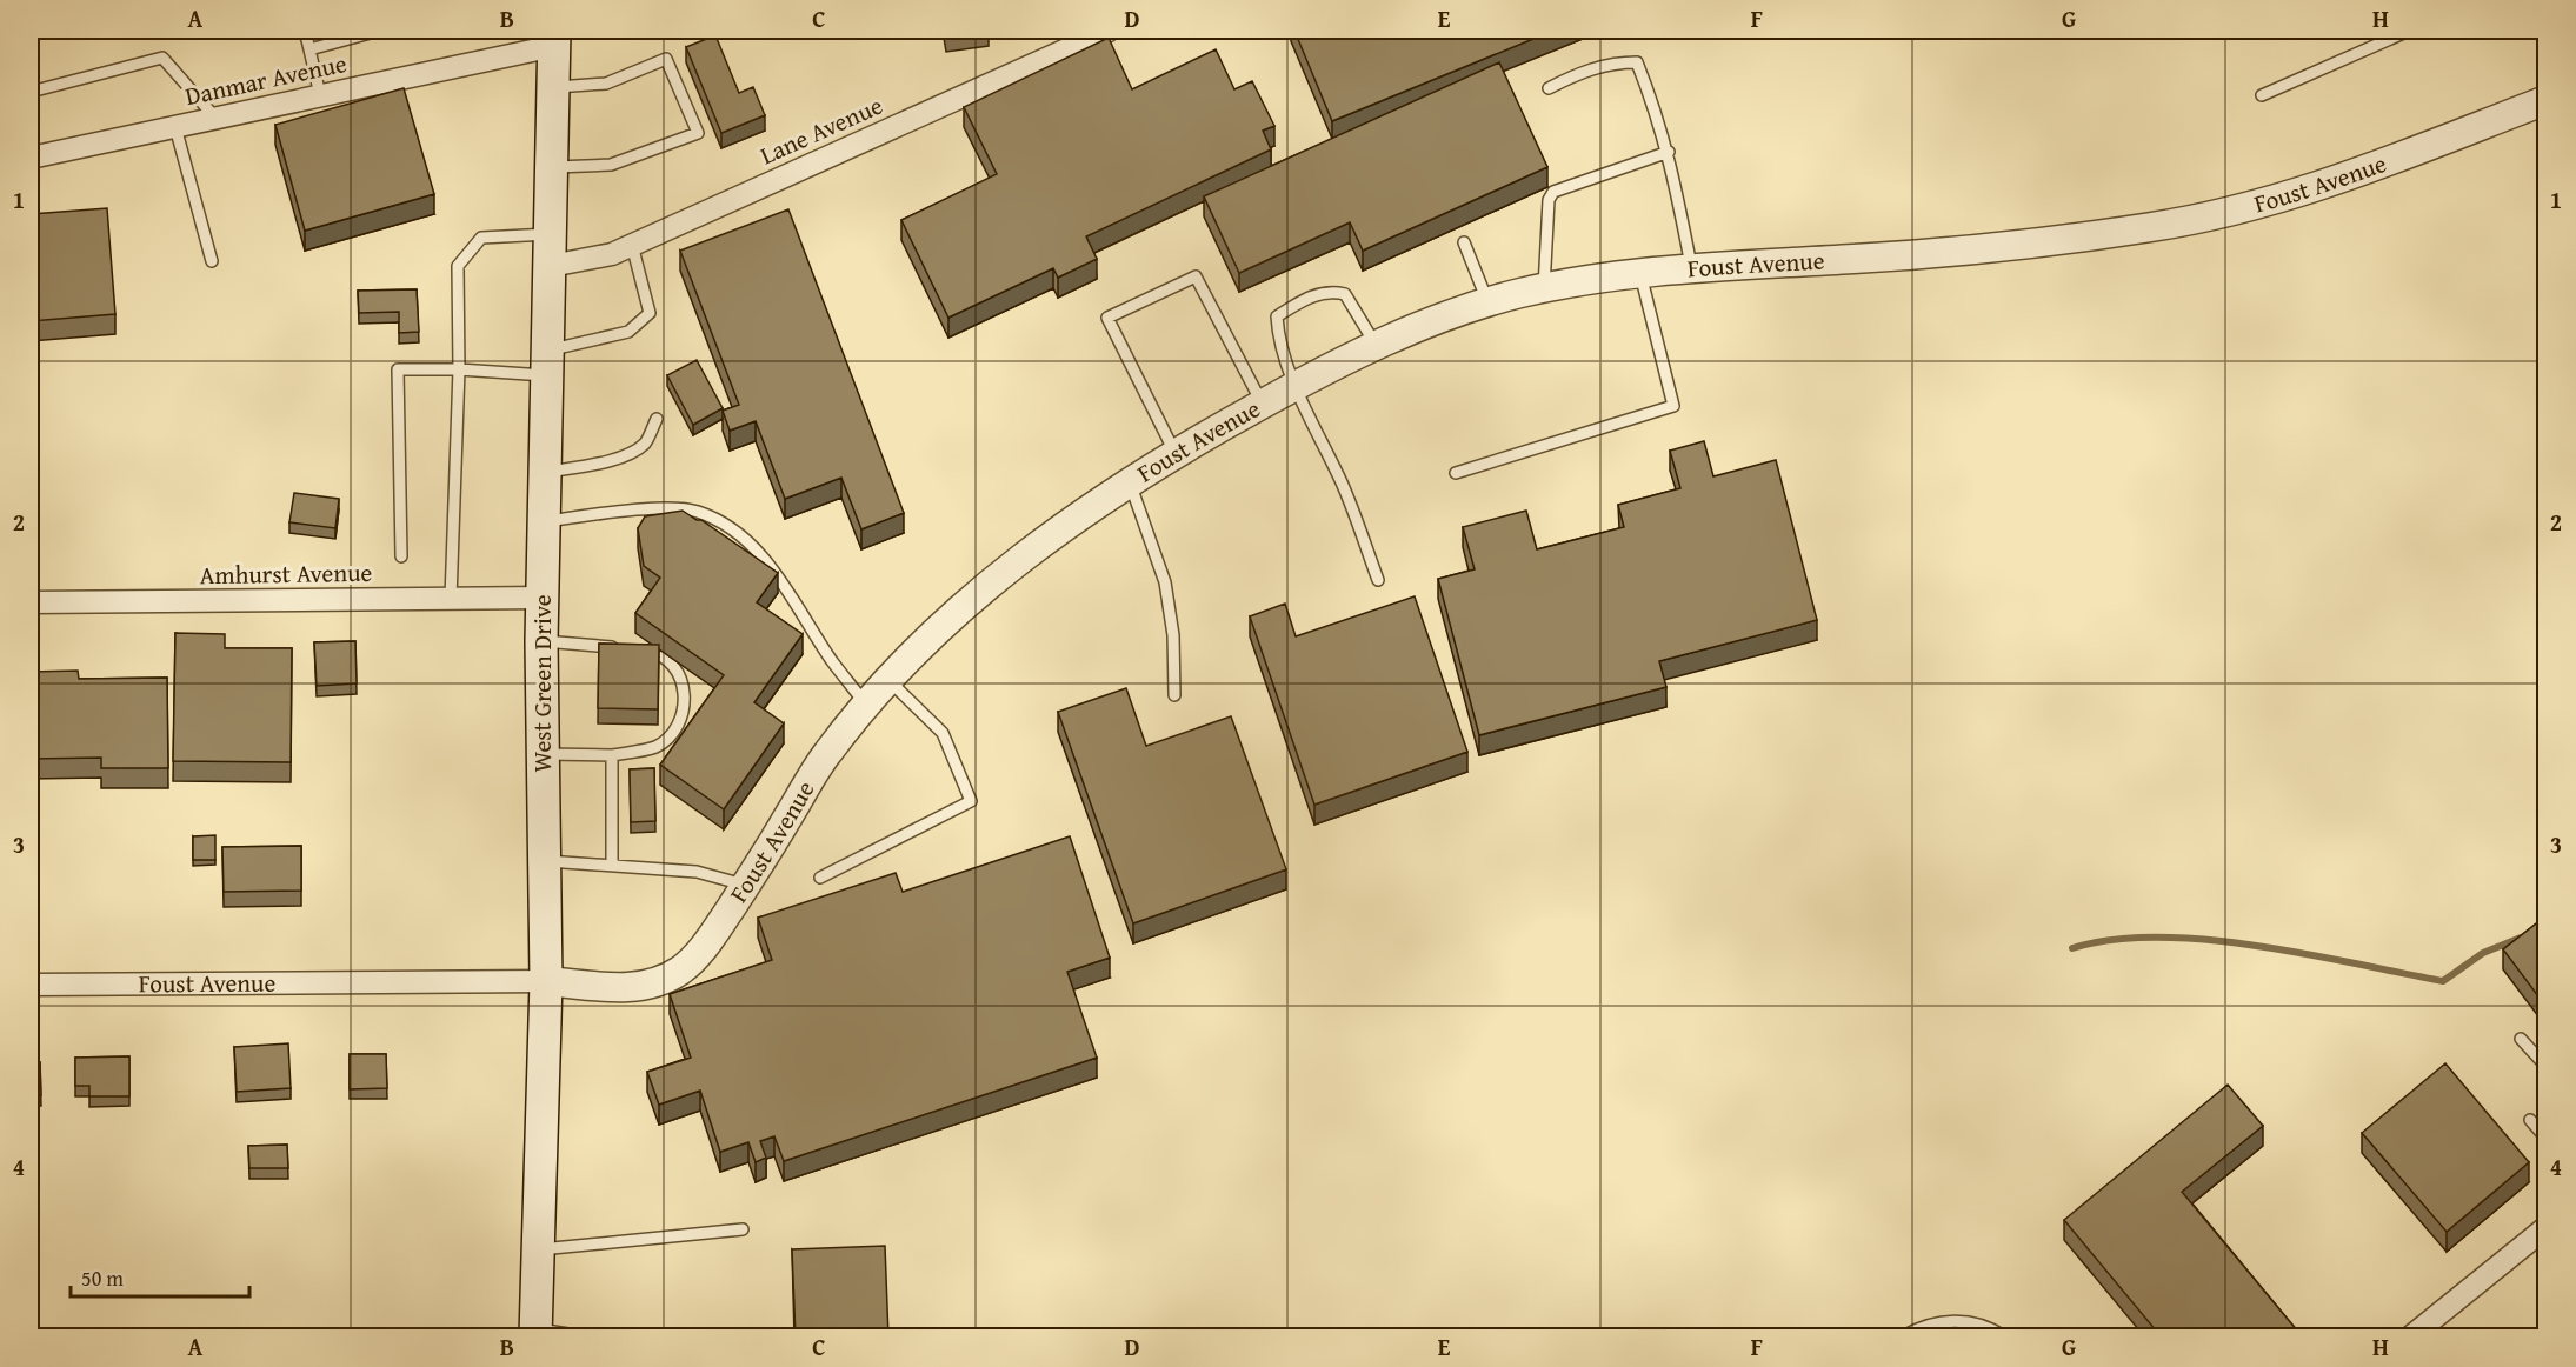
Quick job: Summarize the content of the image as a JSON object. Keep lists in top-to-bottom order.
{
  "streets": {
    "main road": ["West Green Drive"],
    "street": [
      "Danmar Avenue",
      "Lane Avenue",
      "Foust Avenue",
      "Amhurst Avenue"
    ]
  },
  "crossings": [
    ["Danmar Avenue", "West Green Drive"],
    ["Lane Avenue", "West Green Drive"],
    ["Foust Avenue", "West Green Drive"],
    ["Amhurst Avenue", "West Green Drive"]
  ],
  "scale_bar": "50 m",
  "grid": {
    "columns": [
      "A",
      "B",
      "C",
      "D",
      "E",
      "F",
      "G",
      "H"
    ],
    "rows": [
      "1",
      "2",
      "3",
      "4"
    ]
  }
}
